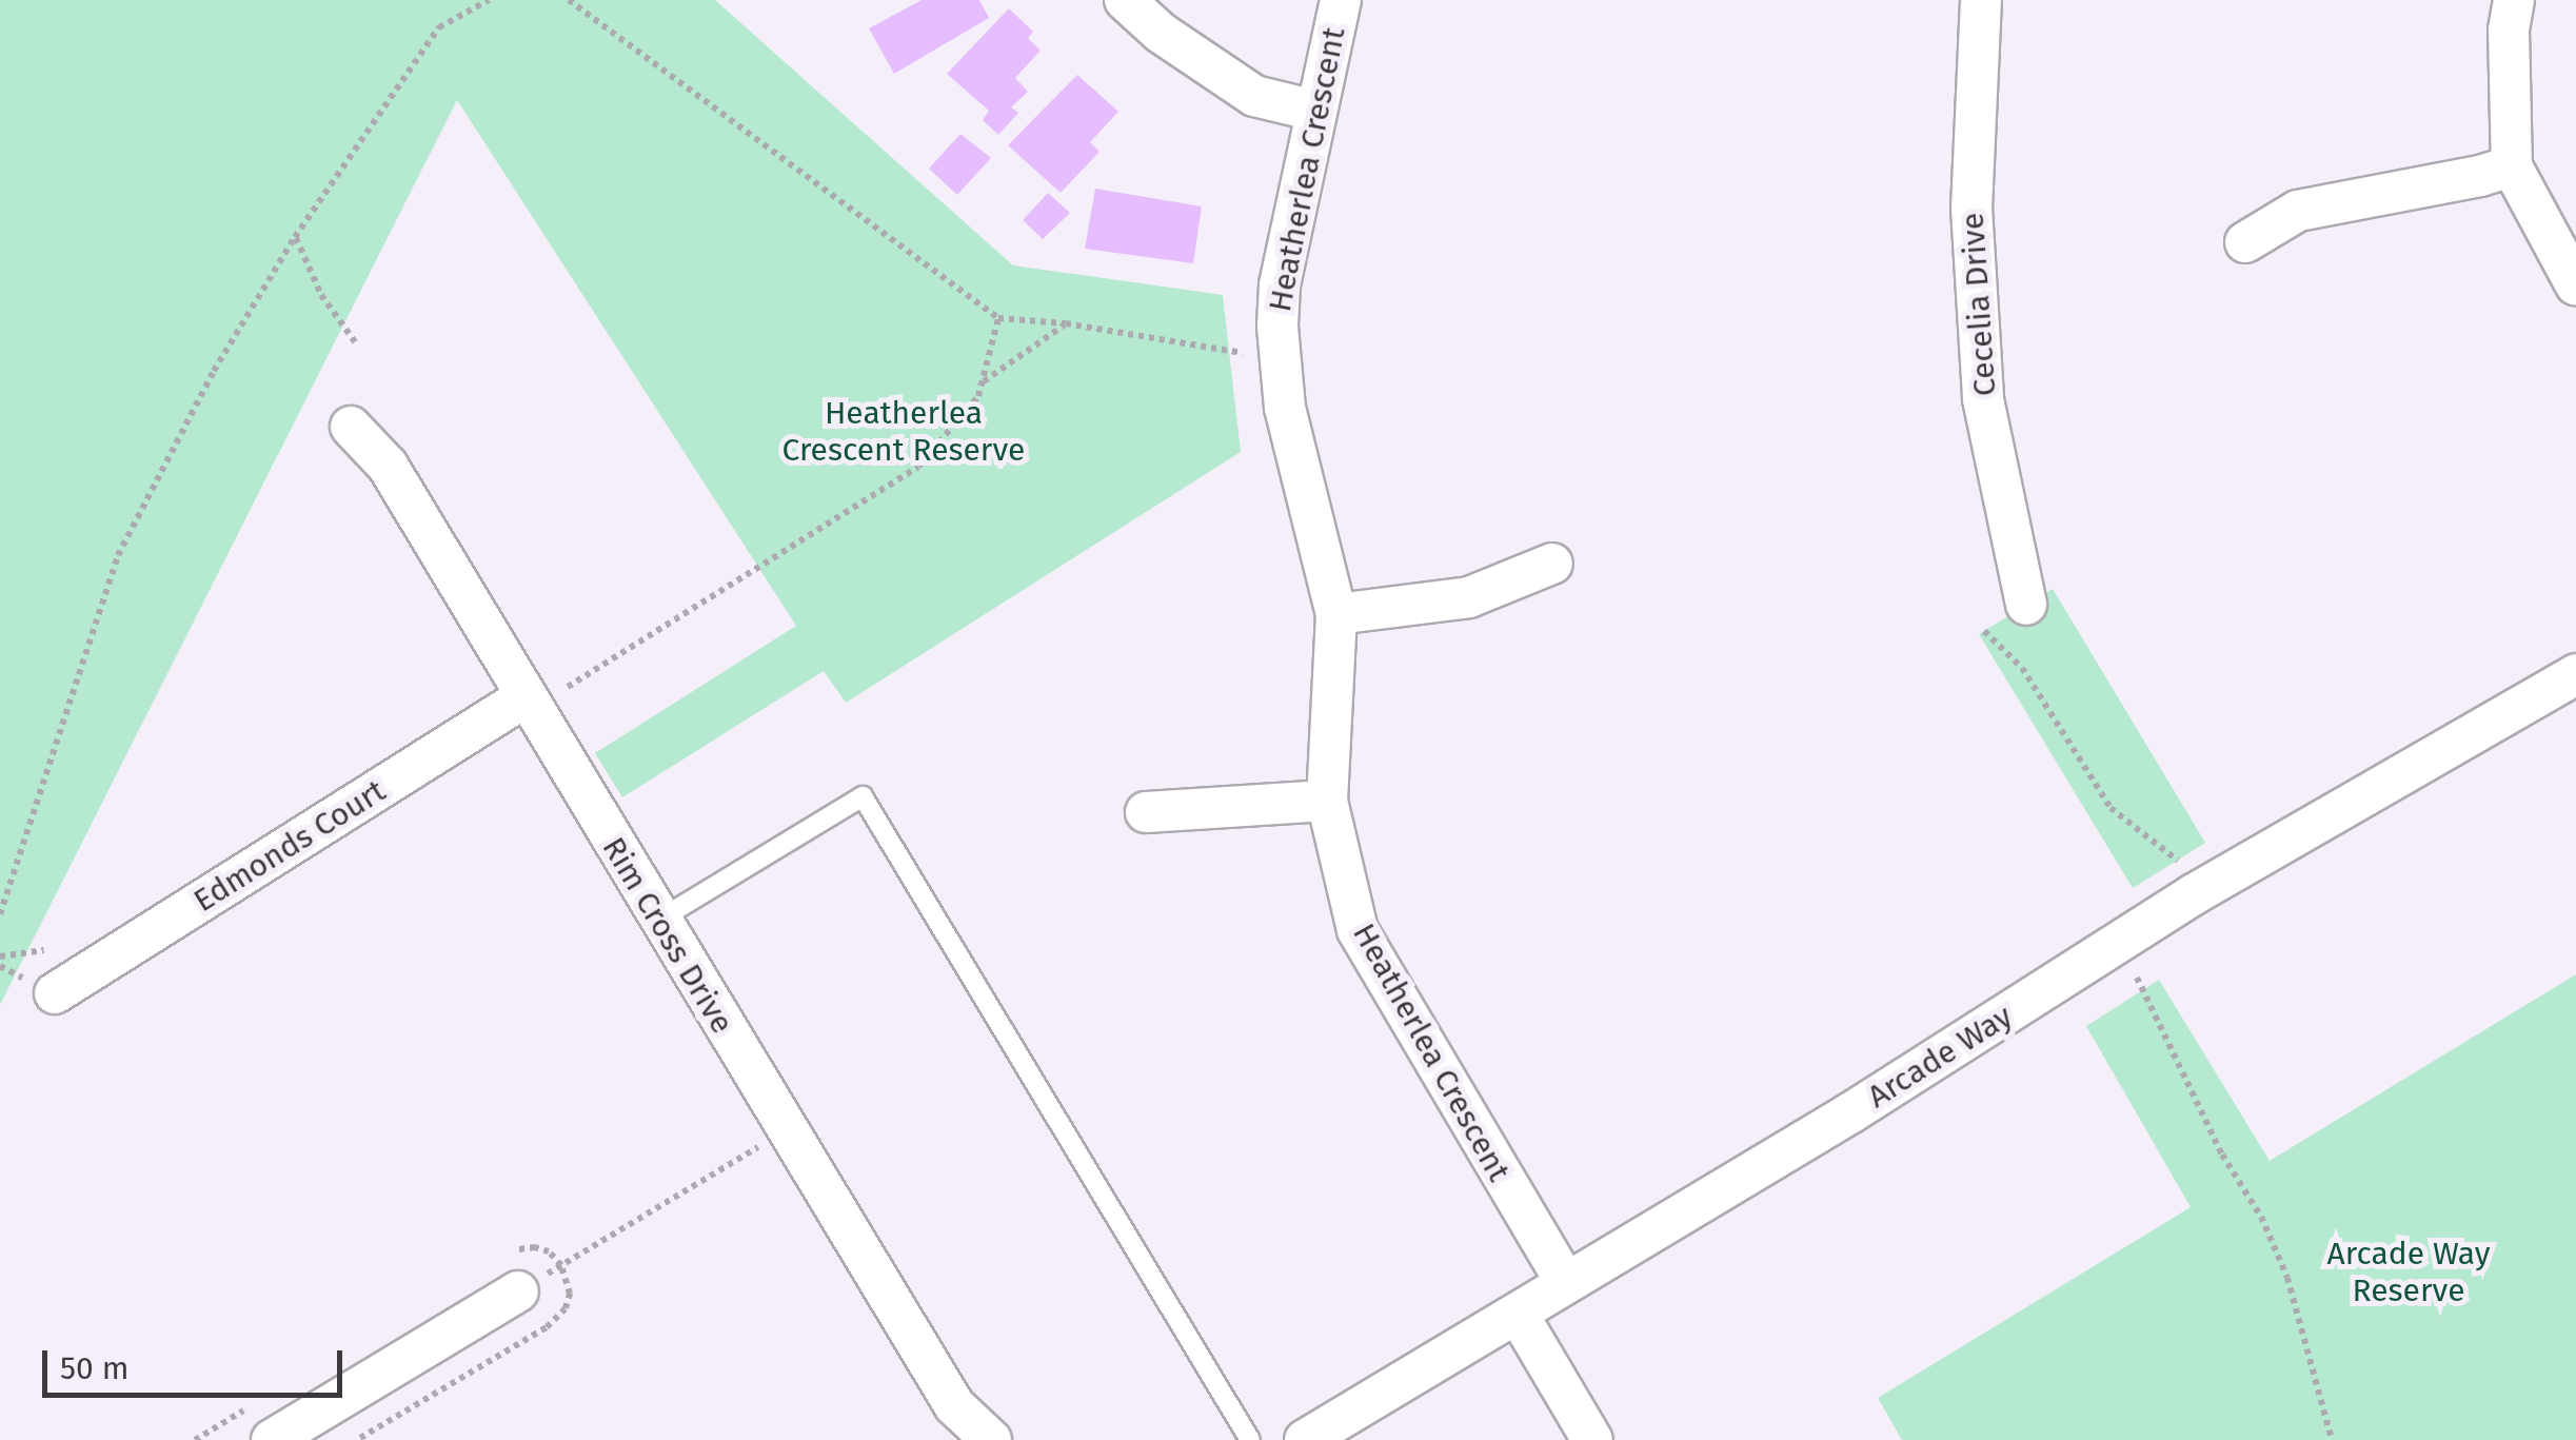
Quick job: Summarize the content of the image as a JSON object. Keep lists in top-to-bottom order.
{
  "streets": {
    "street": [
      "Heatherlea Crescent",
      "Cecelia Drive",
      "Edmonds Court",
      "Rim Cross Drive",
      "Arcade Way"
    ]
  },
  "crossings": [
    ["Heatherlea Crescent", "Arcade Way"],
    ["Edmonds Court", "Rim Cross Drive"]
  ],
  "parks": ["Heatherlea Crescent Reserve", "Arcade Way Reserve"],
  "scale_bar": "50 m"
}
